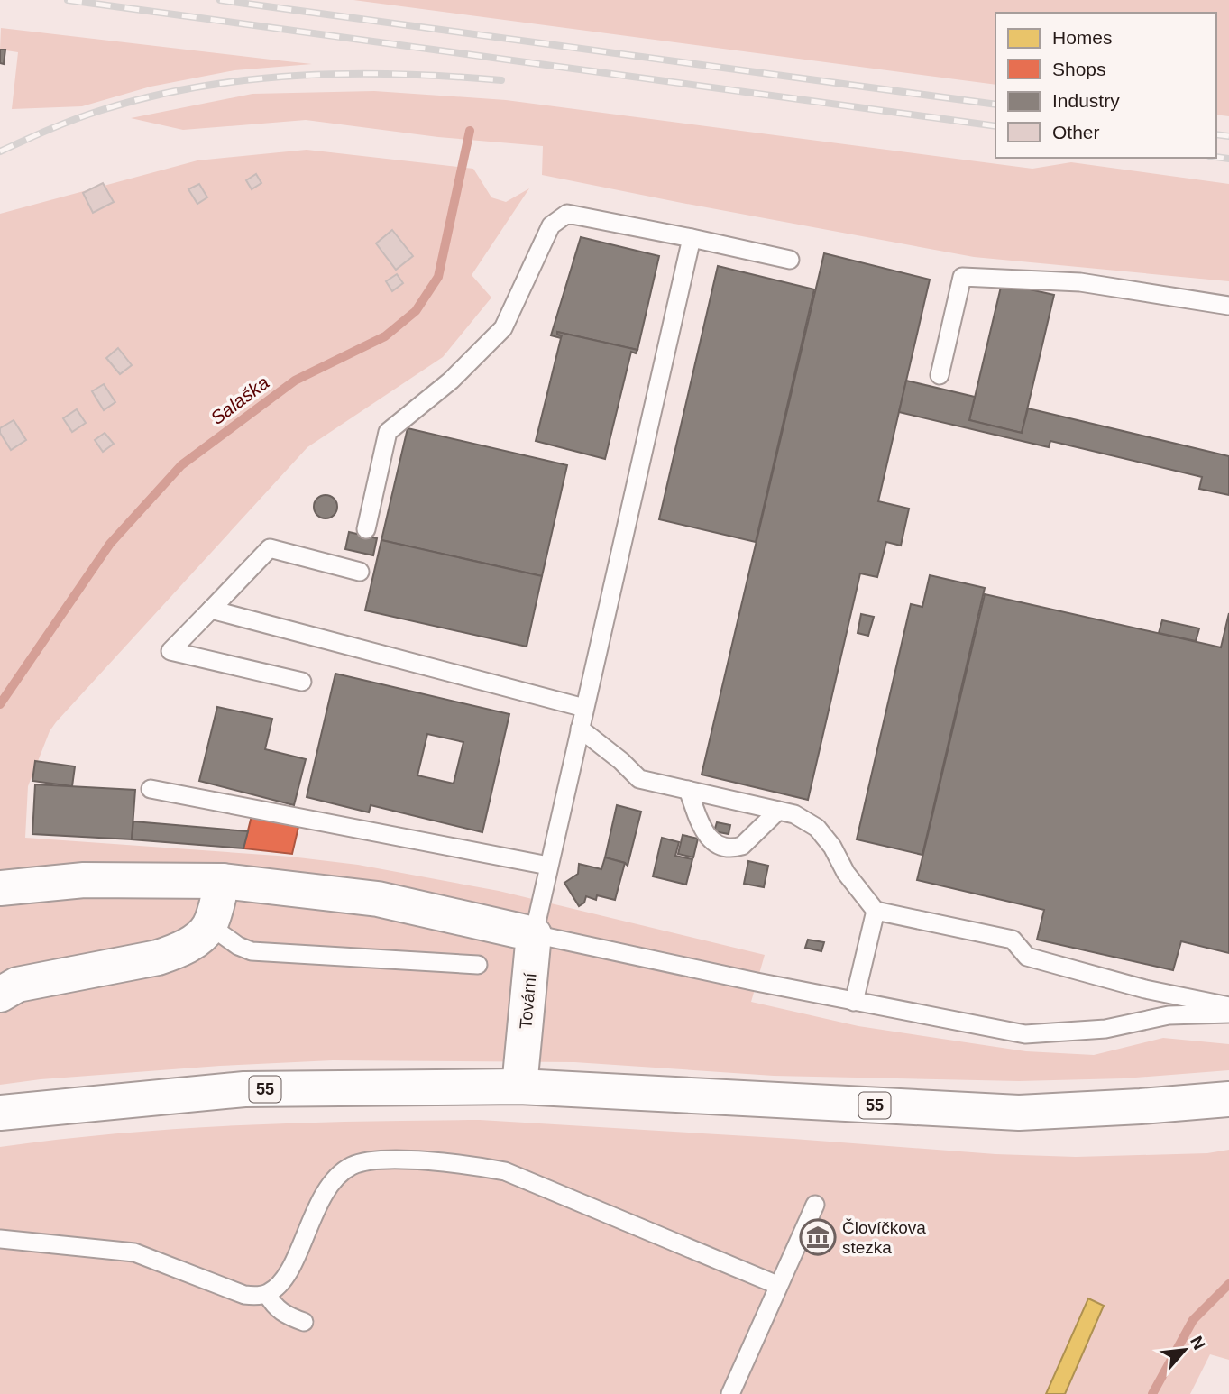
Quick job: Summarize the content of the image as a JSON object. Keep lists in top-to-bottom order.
{
  "streets": {
    "main road": ["Tovární", "55"]
  },
  "crossings": [
    ["Tovární", "55"]
  ],
  "water": ["Salaška"],
  "places": {
    "museum": ["Človíčkova stezka"]
  },
  "legend": [
    "Homes",
    "Shops",
    "Industry",
    "Other"
  ],
  "north": "top right"
}
